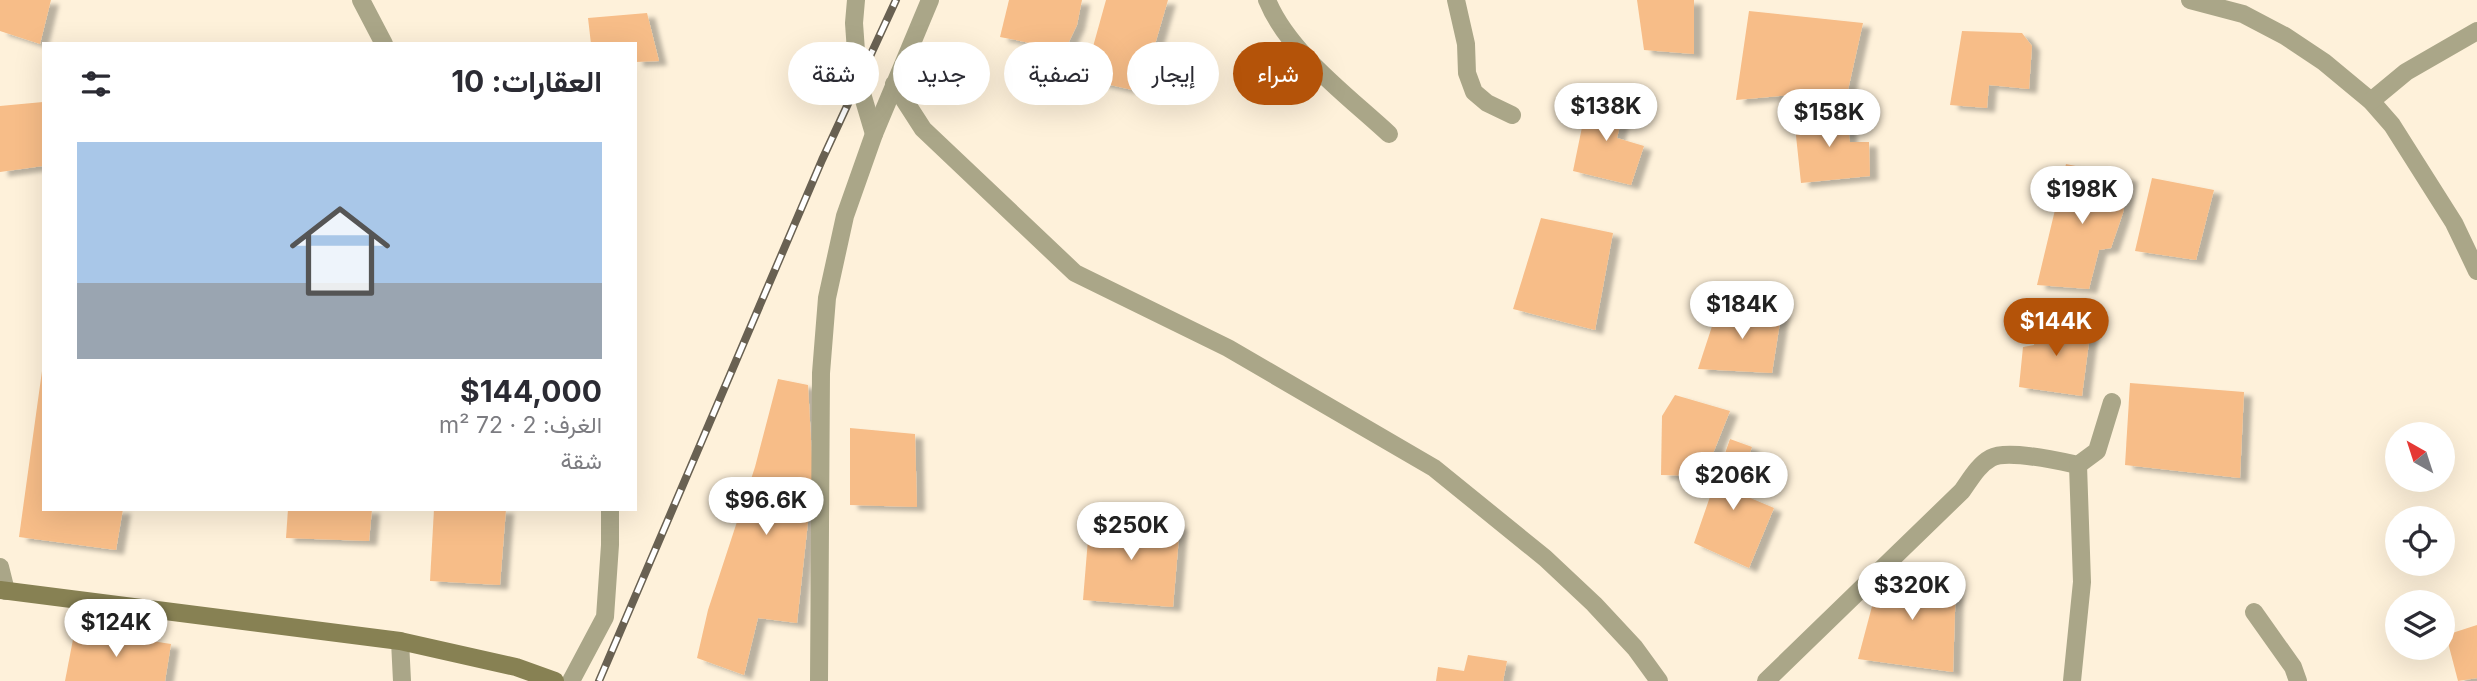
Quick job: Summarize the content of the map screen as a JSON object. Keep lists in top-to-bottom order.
{
  "north": "top left",
  "page": {
    "chip": [
      "شراء",
      "إيجار",
      "تصفية",
      "جديد",
      "شقة"
    ],
    "heading": "العقارات: 10",
    "price": [
      "$138K",
      "$158K",
      "$198K",
      "$184K",
      "$144K",
      "$206K",
      "$96.6K",
      "$250K",
      "$320K",
      "$124K"
    ],
    "list": [
      {
        "name": "$144,000",
        "note": "الغرف: 2 · 72 m² · شقة"
      }
    ]
  }
}
